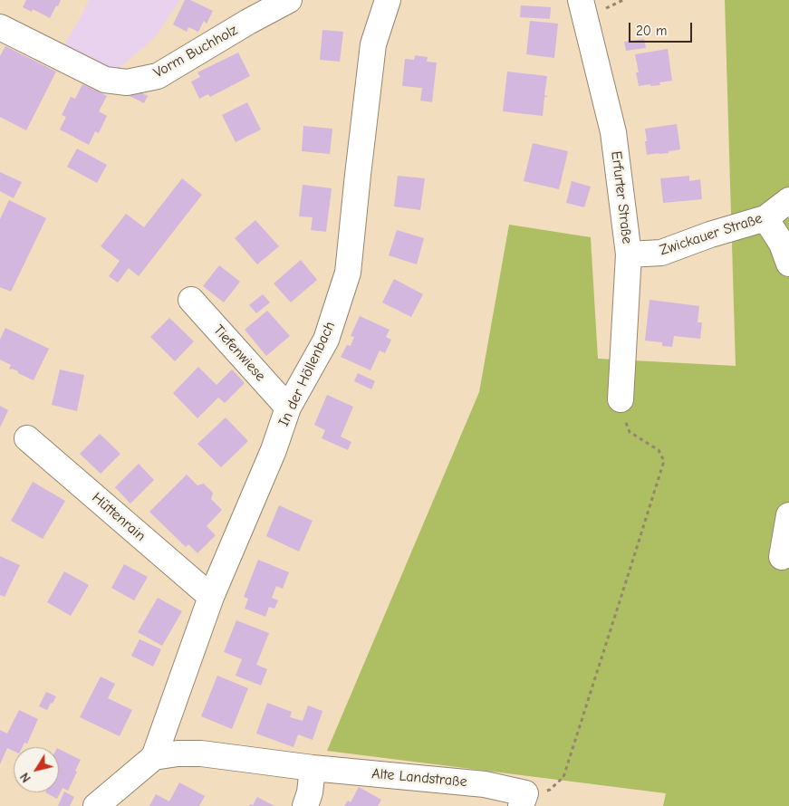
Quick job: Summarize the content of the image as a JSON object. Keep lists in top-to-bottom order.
{
  "streets": {
    "street": [
      "Vorm Buchholz",
      "Erfurter Straße",
      "Zwickauer Straße",
      "Tiefenwiese",
      "In der Höllenbach",
      "Hüttenrain",
      "Alte Landstraße"
    ]
  },
  "crossings": [
    ["Erfurter Straße", "Zwickauer Straße"],
    ["Tiefenwiese", "In der Höllenbach"],
    ["In der Höllenbach", "Hüttenrain"],
    ["In der Höllenbach", "Alte Landstraße"]
  ],
  "scale_bar": "20 m",
  "north": "bottom left"
}
